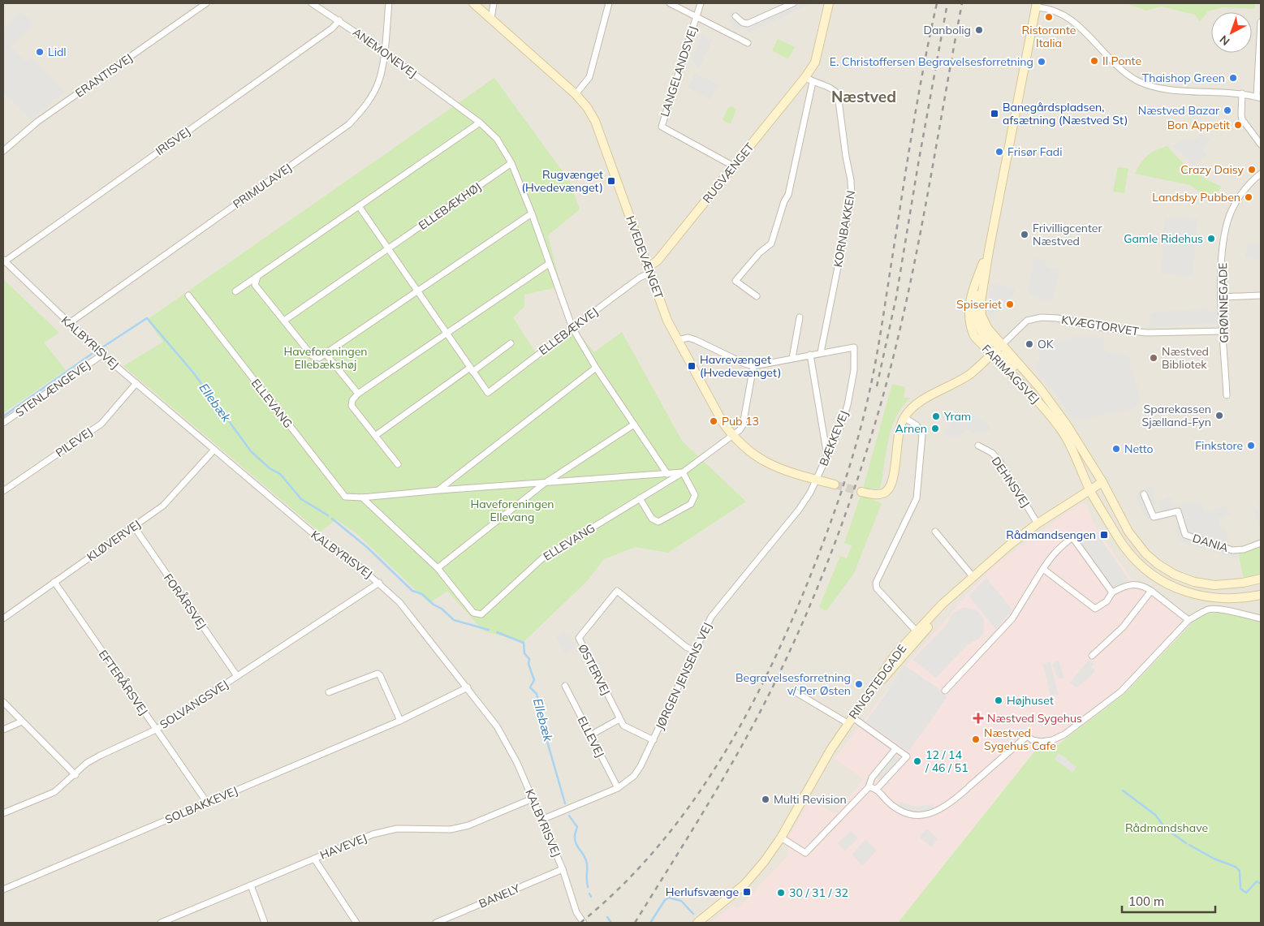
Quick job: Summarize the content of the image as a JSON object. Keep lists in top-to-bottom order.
{
  "streets": {
    "street": [
      "ANEMONEVEJ",
      "LANGELANDSVEJ",
      "ERANTISVEJ",
      "IRISVEJ",
      "RUGVÆNGET",
      "PRIMULAVEJ",
      "ELLEBÆKHØJ",
      "KORNBAKKEN",
      "HVEDEVÆNGET",
      "GRØNNEGADE",
      "KVÆGTORVET",
      "ELLEBÆKVEJ",
      "KALBYRISVEJ",
      "FARIMAGSVEJ",
      "STENLÆNGEVEJ",
      "ELLEVANG",
      "BÆKKEVEJ",
      "PILEVEJ",
      "DEHNSVEJ",
      "KLØVERVEJ",
      "DANIA",
      "FORÅRSVEJ",
      "ØSTERVEJ",
      "JØRGEN JENSENS VEJ",
      "RINGSTEDGADE",
      "EFTERÅRSVEJ",
      "SOLVANGSVEJ",
      "ELLEVEJ",
      "SOLBAKKEVEJ",
      "HAVEVEJ",
      "BANELY"
    ]
  },
  "crossings": [
    ["ANEMONEVEJ", "IRISVEJ"],
    ["ANEMONEVEJ", "PRIMULAVEJ"],
    ["LANGELANDSVEJ", "RUGVÆNGET"],
    ["IRISVEJ", "KALBYRISVEJ"],
    ["RUGVÆNGET", "KORNBAKKEN"],
    ["RUGVÆNGET", "HVEDEVÆNGET"],
    ["RUGVÆNGET", "ELLEBÆKVEJ"],
    ["PRIMULAVEJ", "KALBYRISVEJ"],
    ["KORNBAKKEN", "BÆKKEVEJ"],
    ["HVEDEVÆNGET", "ELLEBÆKVEJ"],
    ["HVEDEVÆNGET", "ELLEVANG"],
    ["HVEDEVÆNGET", "BÆKKEVEJ"],
    ["HVEDEVÆNGET", "JØRGEN JENSENS VEJ"],
    ["GRØNNEGADE", "KVÆGTORVET"],
    ["KVÆGTORVET", "FARIMAGSVEJ"],
    ["KALBYRISVEJ", "STENLÆNGEVEJ"],
    ["KALBYRISVEJ", "PILEVEJ"],
    ["KALBYRISVEJ", "KLØVERVEJ"],
    ["KALBYRISVEJ", "JØRGEN JENSENS VEJ"],
    ["KALBYRISVEJ", "SOLVANGSVEJ"],
    ["KALBYRISVEJ", "SOLBAKKEVEJ"],
    ["KALBYRISVEJ", "HAVEVEJ"],
    ["KALBYRISVEJ", "BANELY"],
    ["FARIMAGSVEJ", "RINGSTEDGADE"],
    ["BÆKKEVEJ", "JØRGEN JENSENS VEJ"],
    ["DEHNSVEJ", "RINGSTEDGADE"],
    ["KLØVERVEJ", "FORÅRSVEJ"],
    ["KLØVERVEJ", "EFTERÅRSVEJ"],
    ["FORÅRSVEJ", "SOLVANGSVEJ"],
    ["ØSTERVEJ", "JØRGEN JENSENS VEJ"],
    ["JØRGEN JENSENS VEJ", "ELLEVEJ"],
    ["EFTERÅRSVEJ", "SOLVANGSVEJ"],
    ["EFTERÅRSVEJ", "SOLBAKKEVEJ"]
  ],
  "districts": ["Næstved"],
  "water": ["Ellebæk"],
  "parks": ["Haveforeningen Ellebækshøj", "Haveforeningen Ellevang", "Rådmandshave"],
  "places": {
    "other": [
      "Ristorante Italia",
      "Danbolig",
      "Lidl",
      "Il Ponte",
      "E. Christoffersen Begravelsesforretning",
      "Thaishop Green",
      "Næstved Bazar",
      "Bon Appetit",
      "Frisør Fadi",
      "Crazy Daisy",
      "Landsby Pubben",
      "Frivilligcenter Næstved",
      "Gamle Ridehus",
      "Spiseriet",
      "OK",
      "Næstved Bibliotek",
      "Sparekassen Sjælland-Fyn",
      "Yram",
      "Pub 13",
      "Arnen",
      "Finkstore",
      "Netto",
      "Begravelsesforretning v/ Per Østen",
      "Højhuset",
      "Næstved Sygehus Cafe",
      "12 / 14 / 46 / 51",
      "Multi Revision",
      "30 / 31 / 32"
    ],
    "transit": [
      "Banegårdspladsen, afsætning (Næstved St)",
      "Rugvænget (Hvedevænget)",
      "Havrevænget (Hvedevænget)",
      "Rådmandsengen",
      "Herlufsvænge"
    ],
    "health": ["Næstved Sygehus"]
  },
  "scale_bar": "100 m",
  "north": "bottom left"
}
